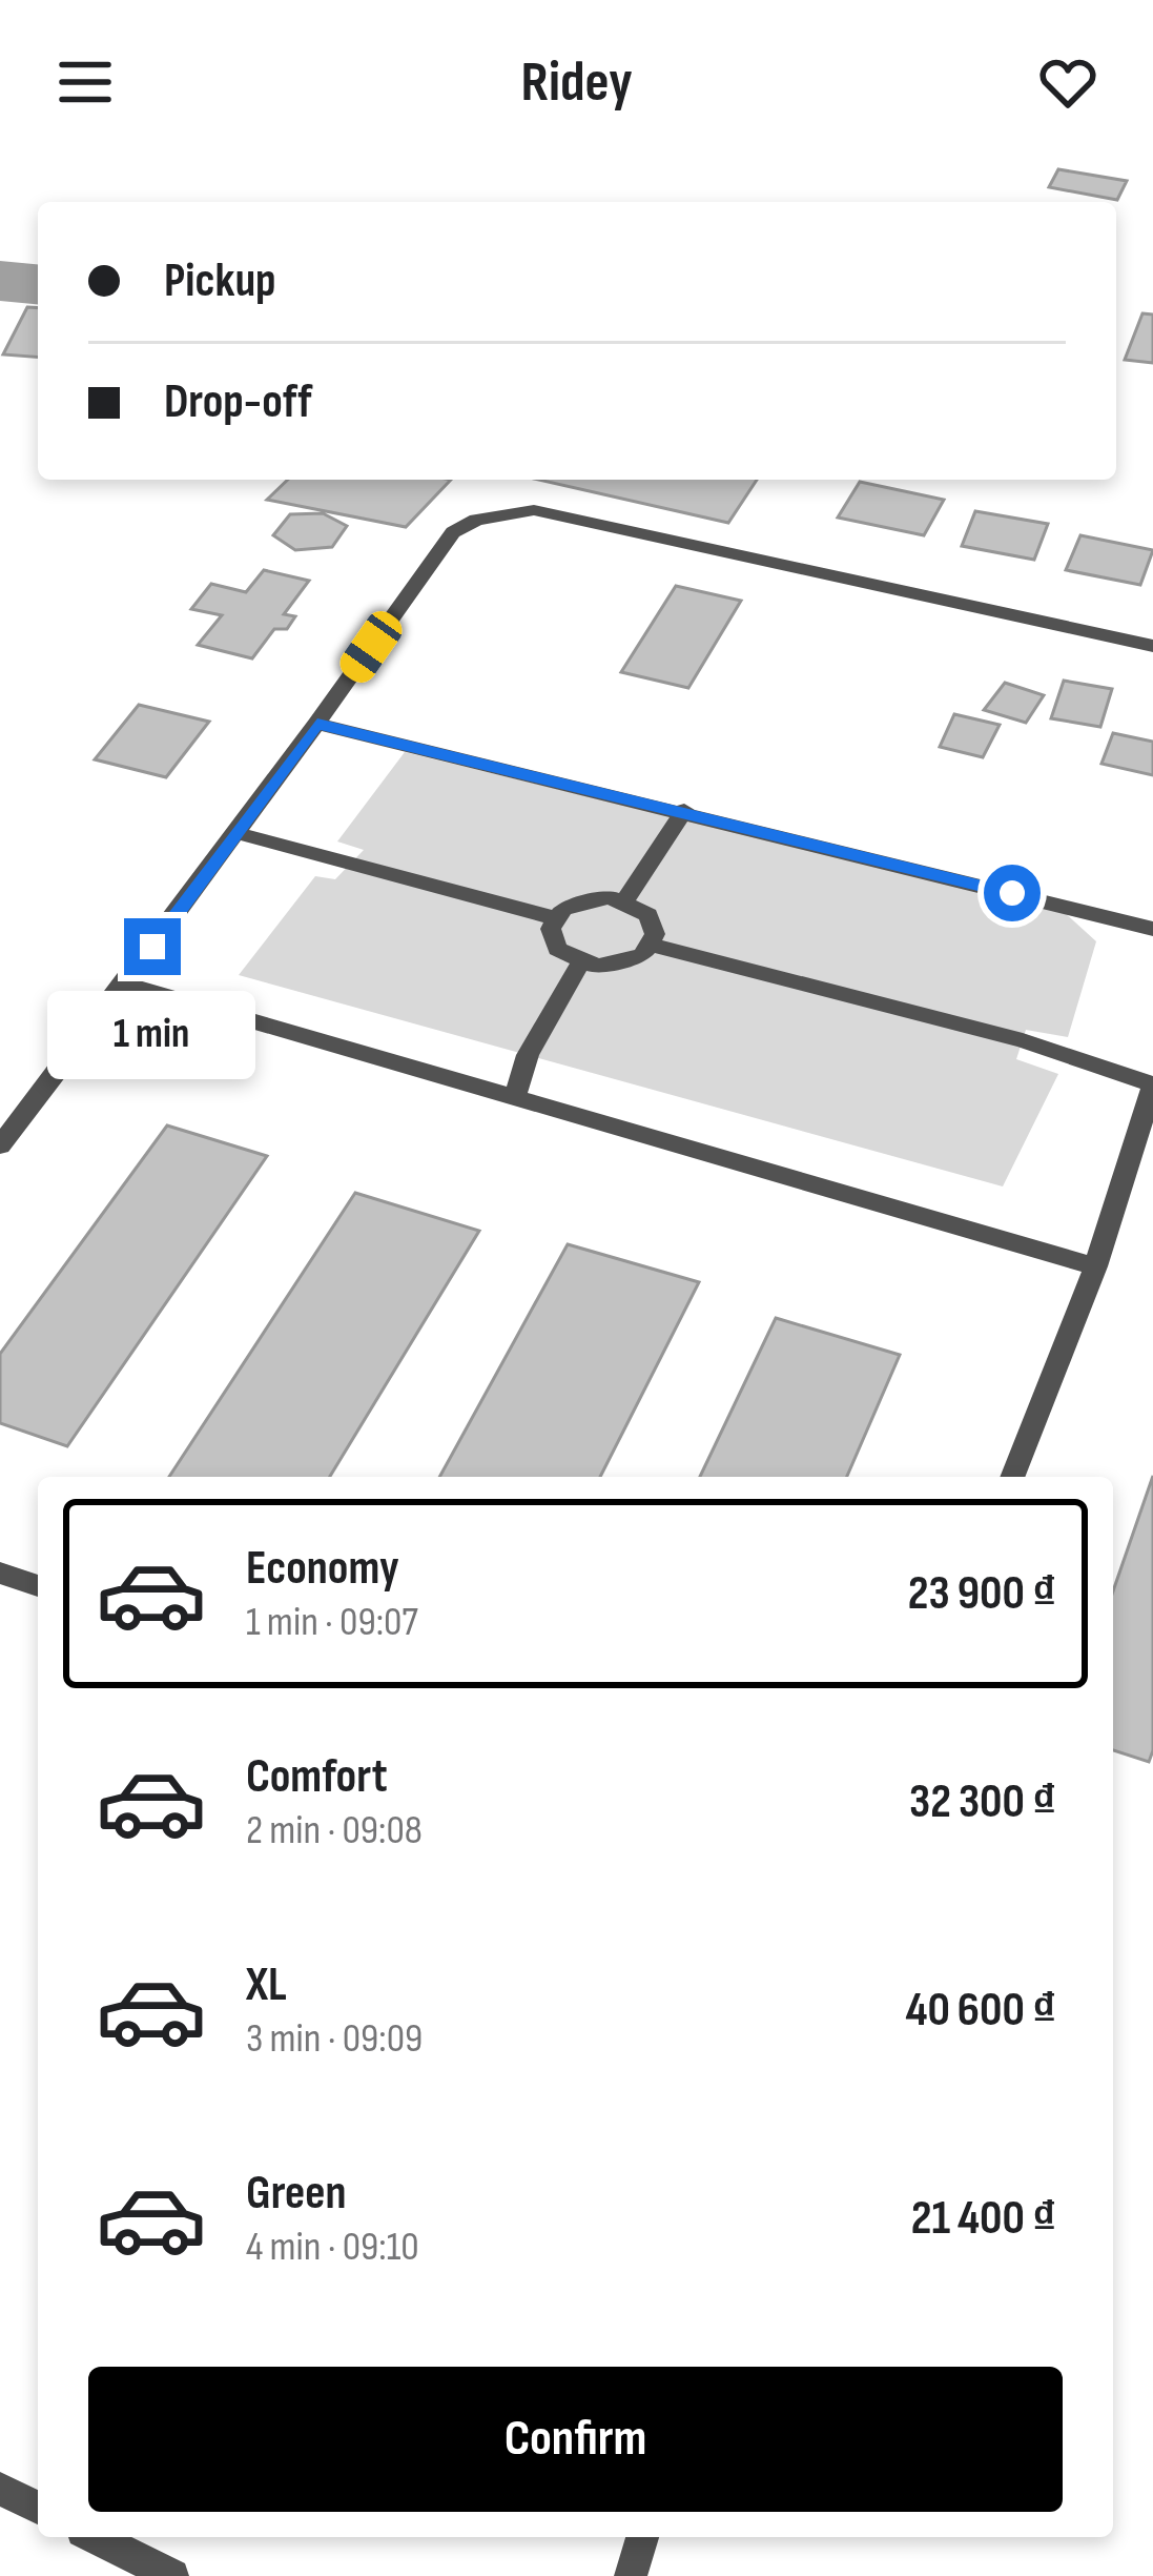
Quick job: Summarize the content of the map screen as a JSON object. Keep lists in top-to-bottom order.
{
  "page": {
    "header": "Ridey",
    "banner": ["Pickup", "Drop-off"],
    "bubble": "1 min",
    "list": [
      {
        "name": "Economy",
        "note": "1 min · 09:07",
        "value": "23 900 ₫"
      },
      {
        "name": "Comfort",
        "note": "2 min · 09:08",
        "value": "32 300 ₫"
      },
      {
        "name": "XL",
        "note": "3 min · 09:09",
        "value": "40 600 ₫"
      },
      {
        "name": "Green",
        "note": "4 min · 09:10",
        "value": "21 400 ₫"
      }
    ],
    "buttons": "Confirm"
  }
}
